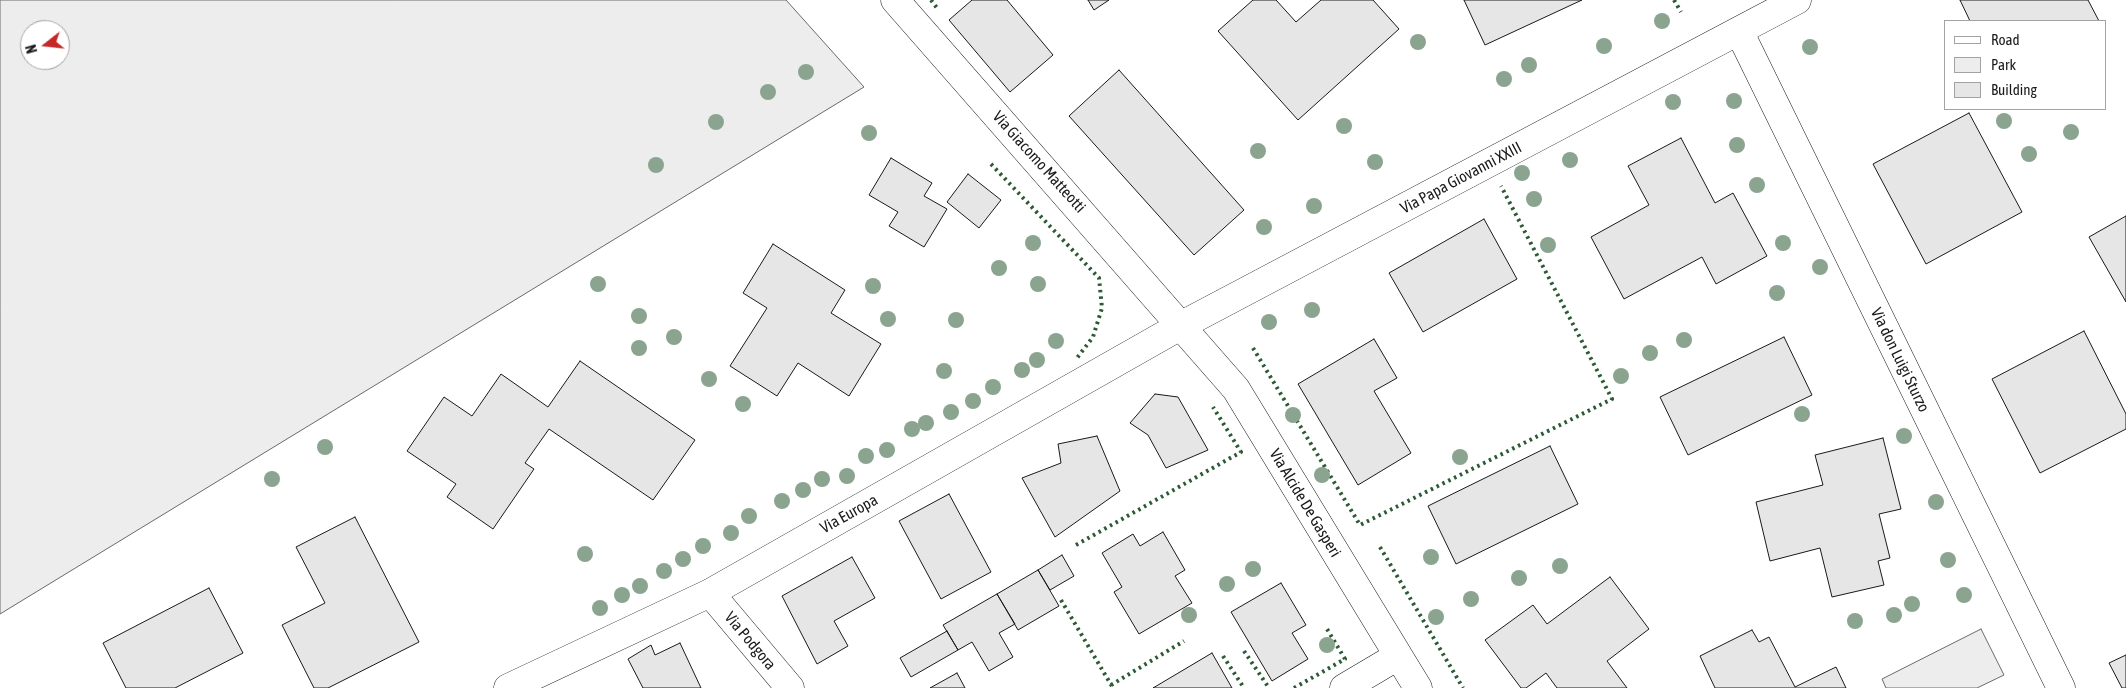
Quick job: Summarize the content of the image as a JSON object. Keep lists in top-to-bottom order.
{
  "streets": {
    "street": [
      "Via Giacomo Matteotti",
      "Via Papa Giovanni XXIII",
      "Via don Luigi Sturzo",
      "Via Alcide De Gasperi",
      "Via Europa",
      "Via Podgora"
    ]
  },
  "crossings": [
    ["Via Giacomo Matteotti", "Via Papa Giovanni XXIII"],
    ["Via Giacomo Matteotti", "Via Alcide De Gasperi"],
    ["Via Giacomo Matteotti", "Via Europa"],
    ["Via Papa Giovanni XXIII", "Via don Luigi Sturzo"],
    ["Via Papa Giovanni XXIII", "Via Alcide De Gasperi"],
    ["Via Papa Giovanni XXIII", "Via Europa"],
    ["Via Alcide De Gasperi", "Via Europa"],
    ["Via Europa", "Via Podgora"]
  ],
  "legend": ["Road", "Park", "Building"],
  "north": "left"
}
